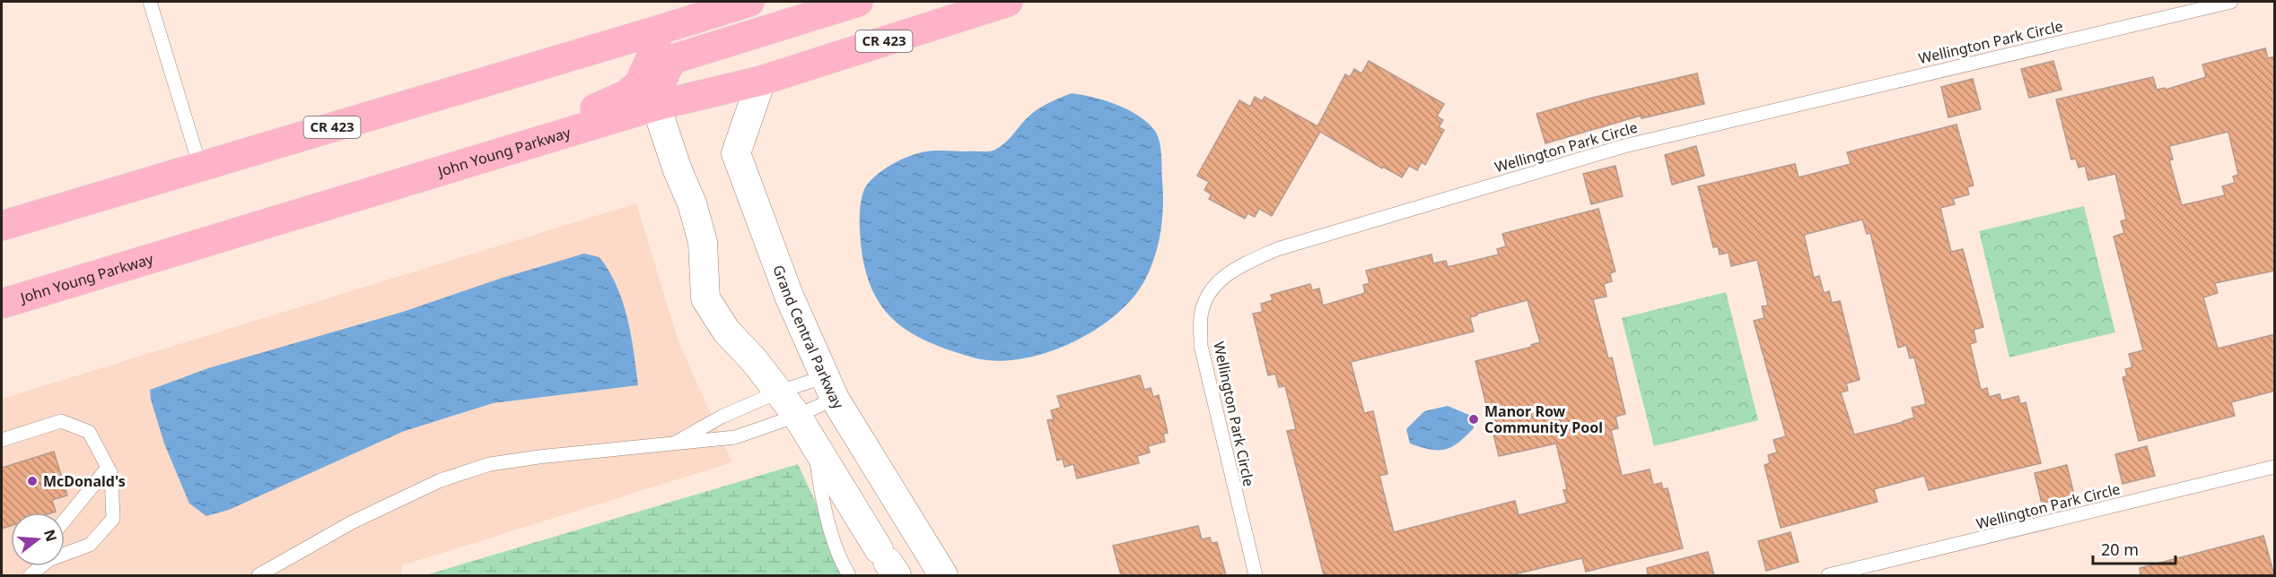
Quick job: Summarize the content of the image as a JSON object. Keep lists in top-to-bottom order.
{
  "streets": {
    "highway": ["CR 423", "John Young Parkway"],
    "street": ["Grand Central Parkway"],
    "lane": ["Wellington Park Circle"]
  },
  "crossings": [
    ["John Young Parkway", "Grand Central Parkway"]
  ],
  "places": ["Manor Row Community Pool", "McDonald's"],
  "scale_bar": "20 m",
  "north": "right"
}
